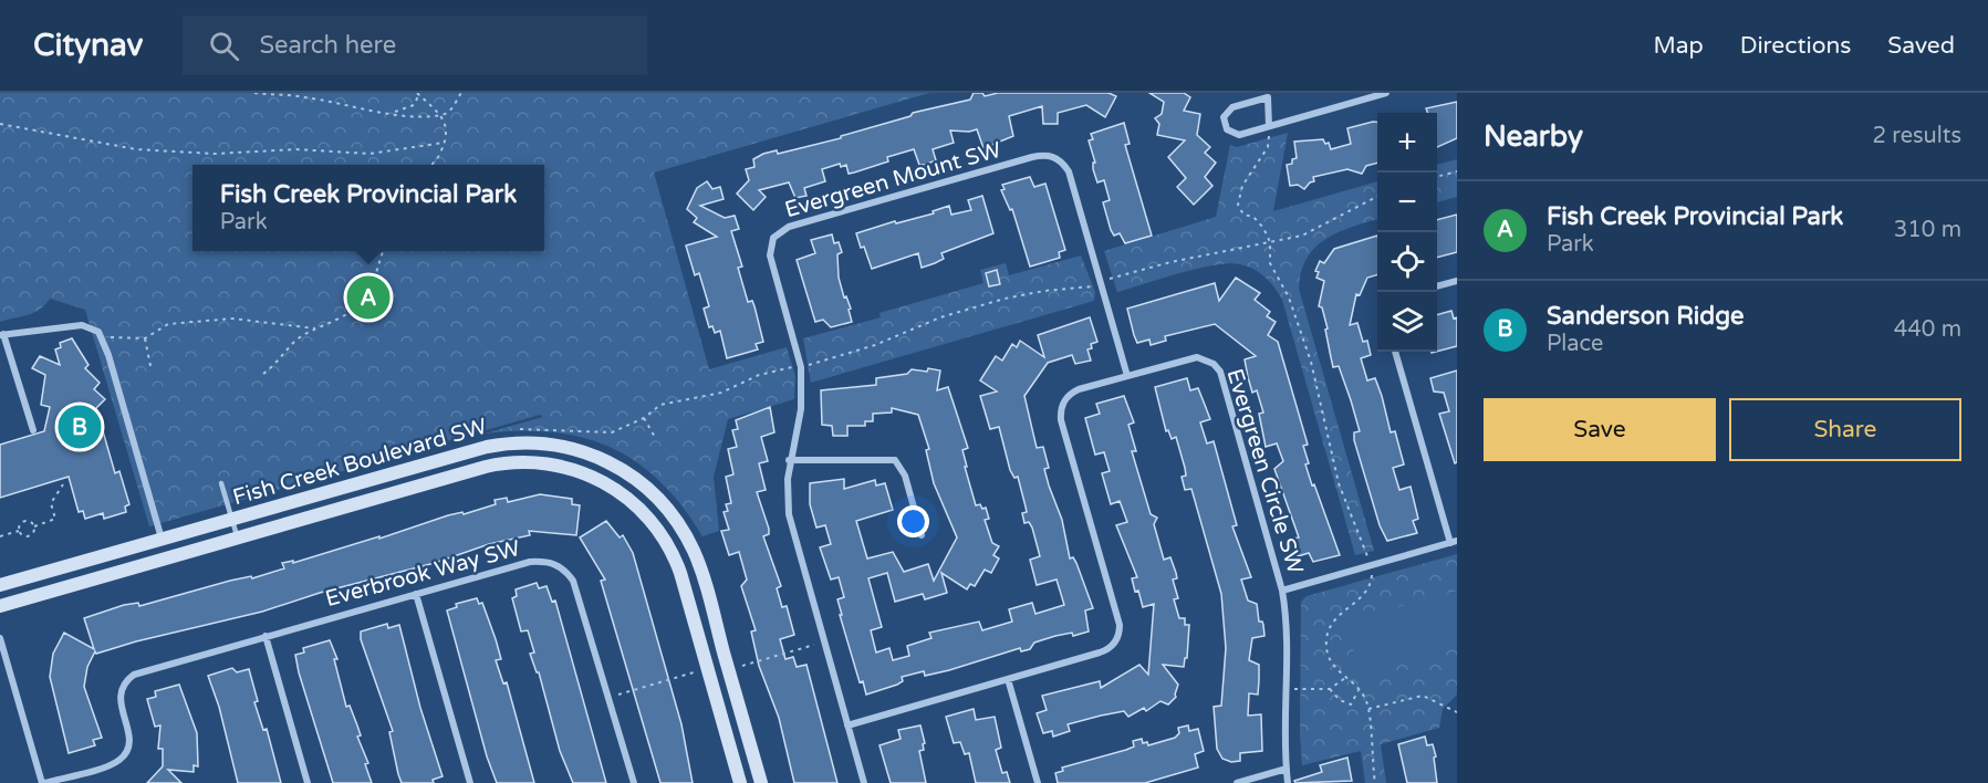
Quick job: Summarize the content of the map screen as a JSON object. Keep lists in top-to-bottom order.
{
  "streets": {
    "main road": ["Fish Creek Boulevard SW"],
    "street": ["Evergreen Mount SW", "Evergreen Circle SW", "Everbrook Way SW"]
  },
  "crossings": [
    ["Evergreen Mount SW", "Evergreen Circle SW"]
  ],
  "page": {
    "header": "Citynav",
    "search": "Search here",
    "nav": ["Map", "Directions", "Saved"],
    "heading": ["Nearby", "2 results"],
    "map_buttons": ["+", "−"],
    "popup": ["Fish Creek Provincial Park", "Park"],
    "list": [
      {
        "mark": "A",
        "name": "Fish Creek Provincial Park",
        "note": "Park",
        "value": "310 m"
      },
      {
        "mark": "B",
        "name": "Sanderson Ridge",
        "note": "Place",
        "value": "440 m"
      }
    ],
    "pins": ["A", "B"],
    "buttons": ["Save", "Share"]
  }
}
